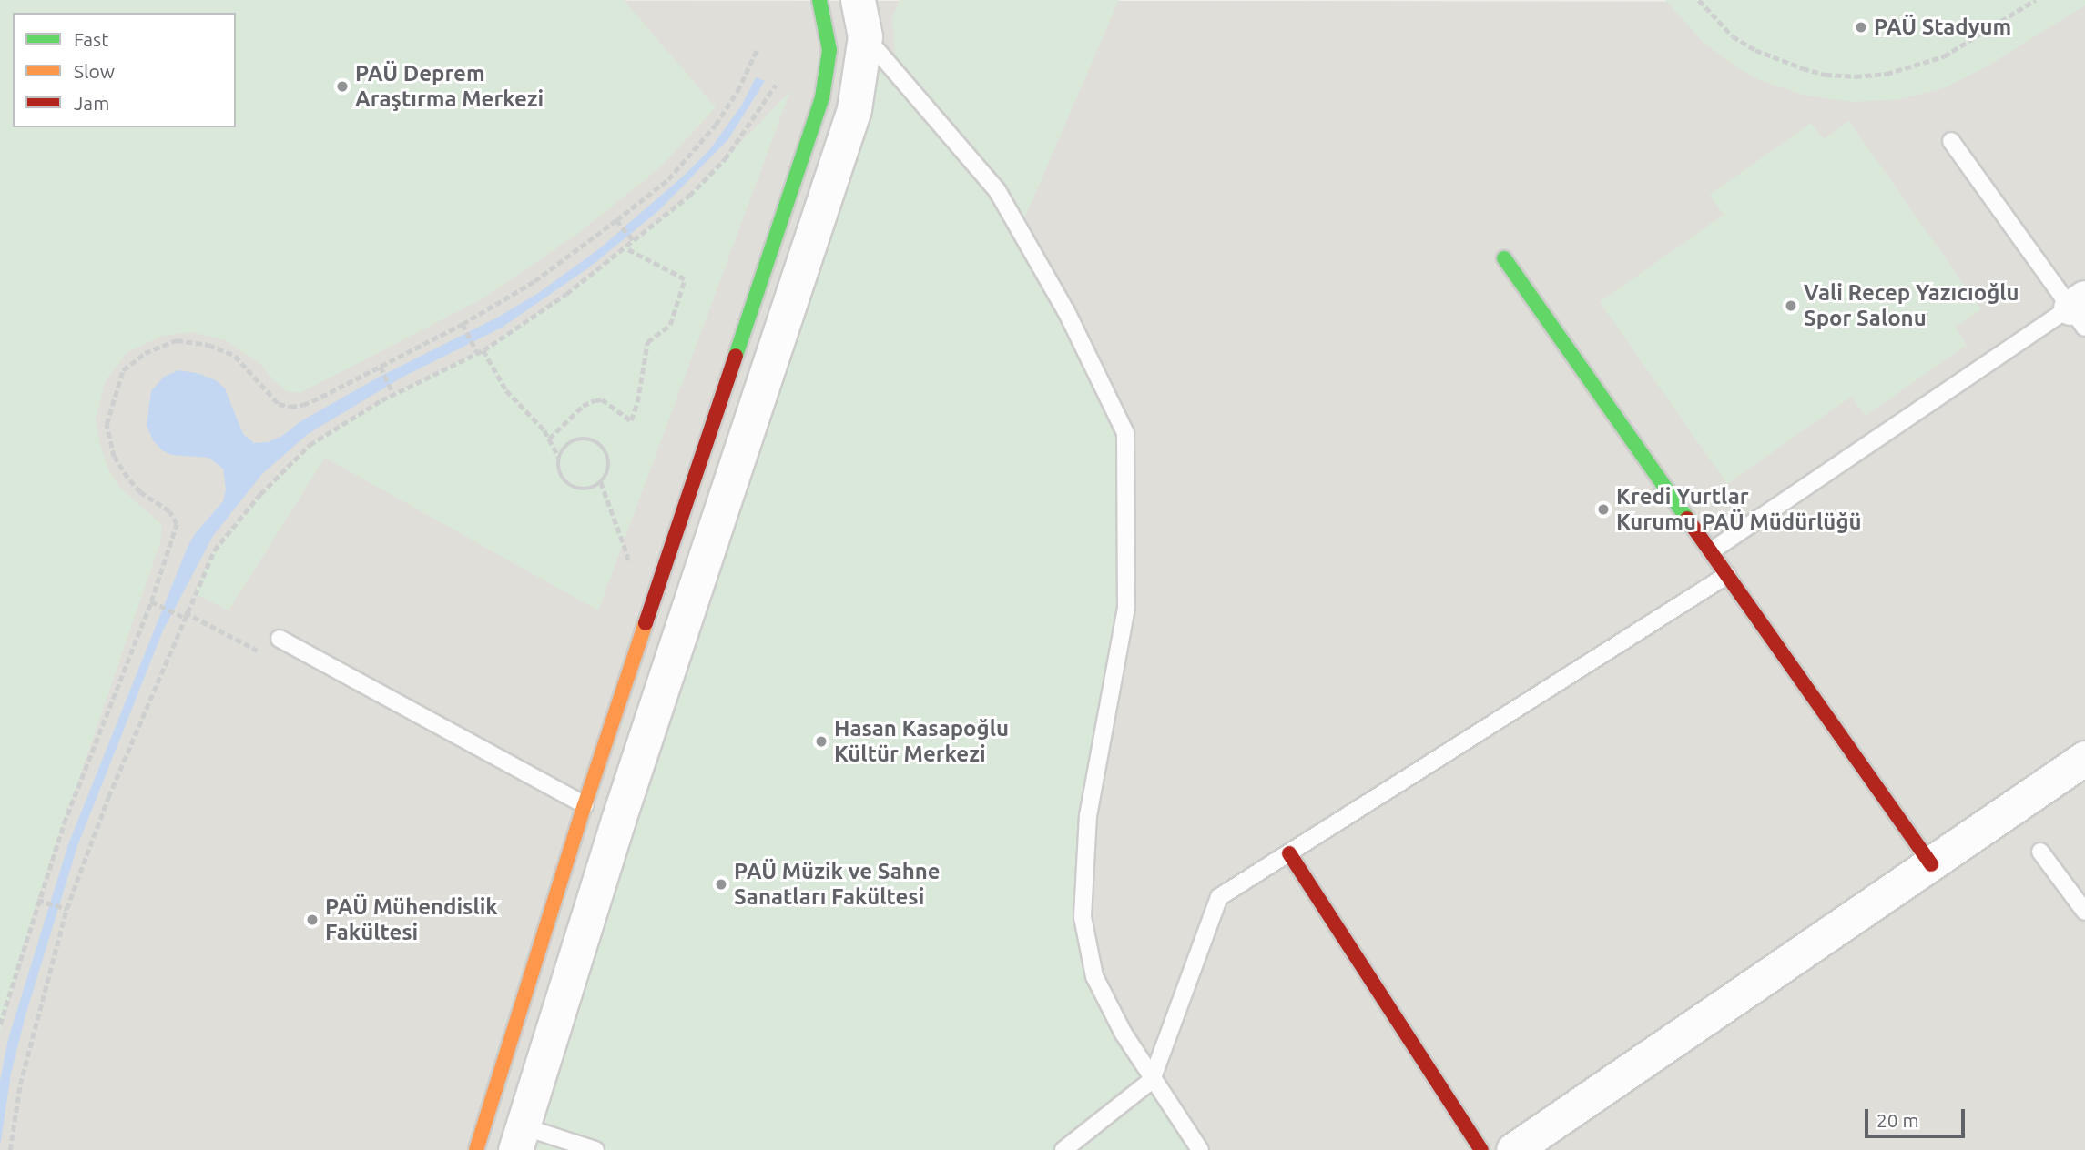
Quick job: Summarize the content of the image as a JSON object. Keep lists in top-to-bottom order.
{
  "places": [
    "PAÜ Stadyum",
    "PAÜ Deprem Araştırma Merkezi",
    "Vali Recep Yazıcıoğlu Spor Salonu",
    "Kredi Yurtlar Kurumu PAÜ Müdürlüğü",
    "Hasan Kasapoğlu Kültür Merkezi",
    "PAÜ Müzik ve Sahne Sanatları Fakültesi",
    "PAÜ Mühendislik Fakültesi"
  ],
  "legend": ["Fast", "Slow", "Jam"],
  "scale_bar": "20 m"
}
